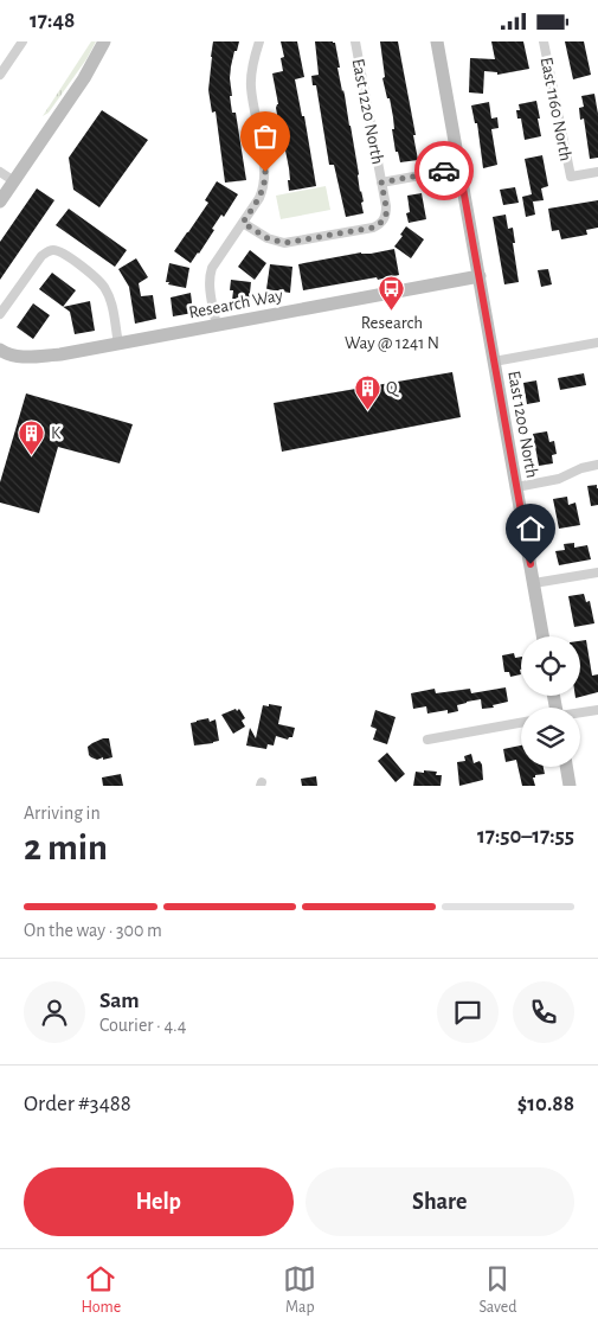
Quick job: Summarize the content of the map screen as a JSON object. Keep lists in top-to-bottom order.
{
  "streets": {
    "street": [
      "East 1160 North",
      "East 1220 North",
      "Research Way",
      "East 1200 North"
    ]
  },
  "crossings": [
    ["Research Way", "East 1200 North"]
  ],
  "places": {
    "bus stop": ["Research Way @ 1241 N"],
    "building": ["Q", "K"]
  },
  "page": {
    "status": "17:48",
    "heading": ["2 min", "Arriving in", "17:50–17:55"],
    "panel": [
      "Sam",
      "Courier · 4.4",
      "Order #3488",
      "$10.88"
    ],
    "bar": "On the way · 300 m",
    "buttons": ["Help", "Share"],
    "tabs": ["Home", "Map", "Saved"]
  }
}
